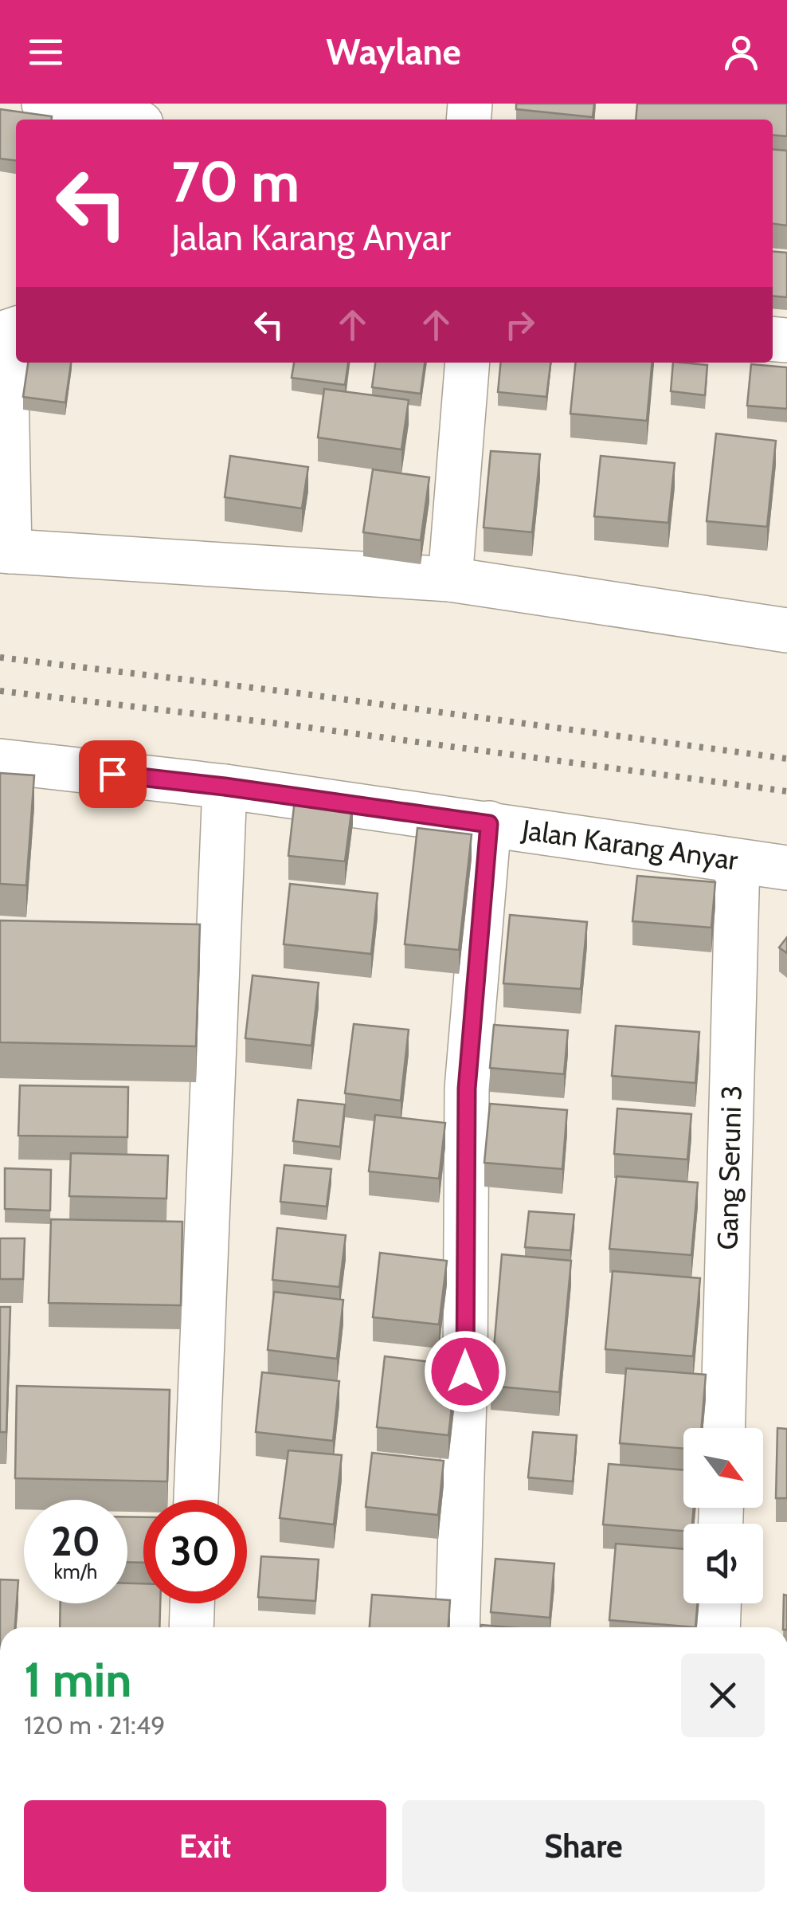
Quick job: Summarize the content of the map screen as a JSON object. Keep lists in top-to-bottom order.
{
  "streets": {
    "street": ["Jalan Karang Anyar", "Gang Seruni 3"]
  },
  "crossings": [
    ["Jalan Karang Anyar", "Gang Seruni 3"]
  ],
  "north": "bottom right",
  "page": {
    "header": "Waylane",
    "turn": ["70 m", "Jalan Karang Anyar"],
    "speed": "20 km/h",
    "limit": "30",
    "heading": ["1 min", "120 m · 21:49"],
    "buttons": ["Exit", "Share"]
  }
}
